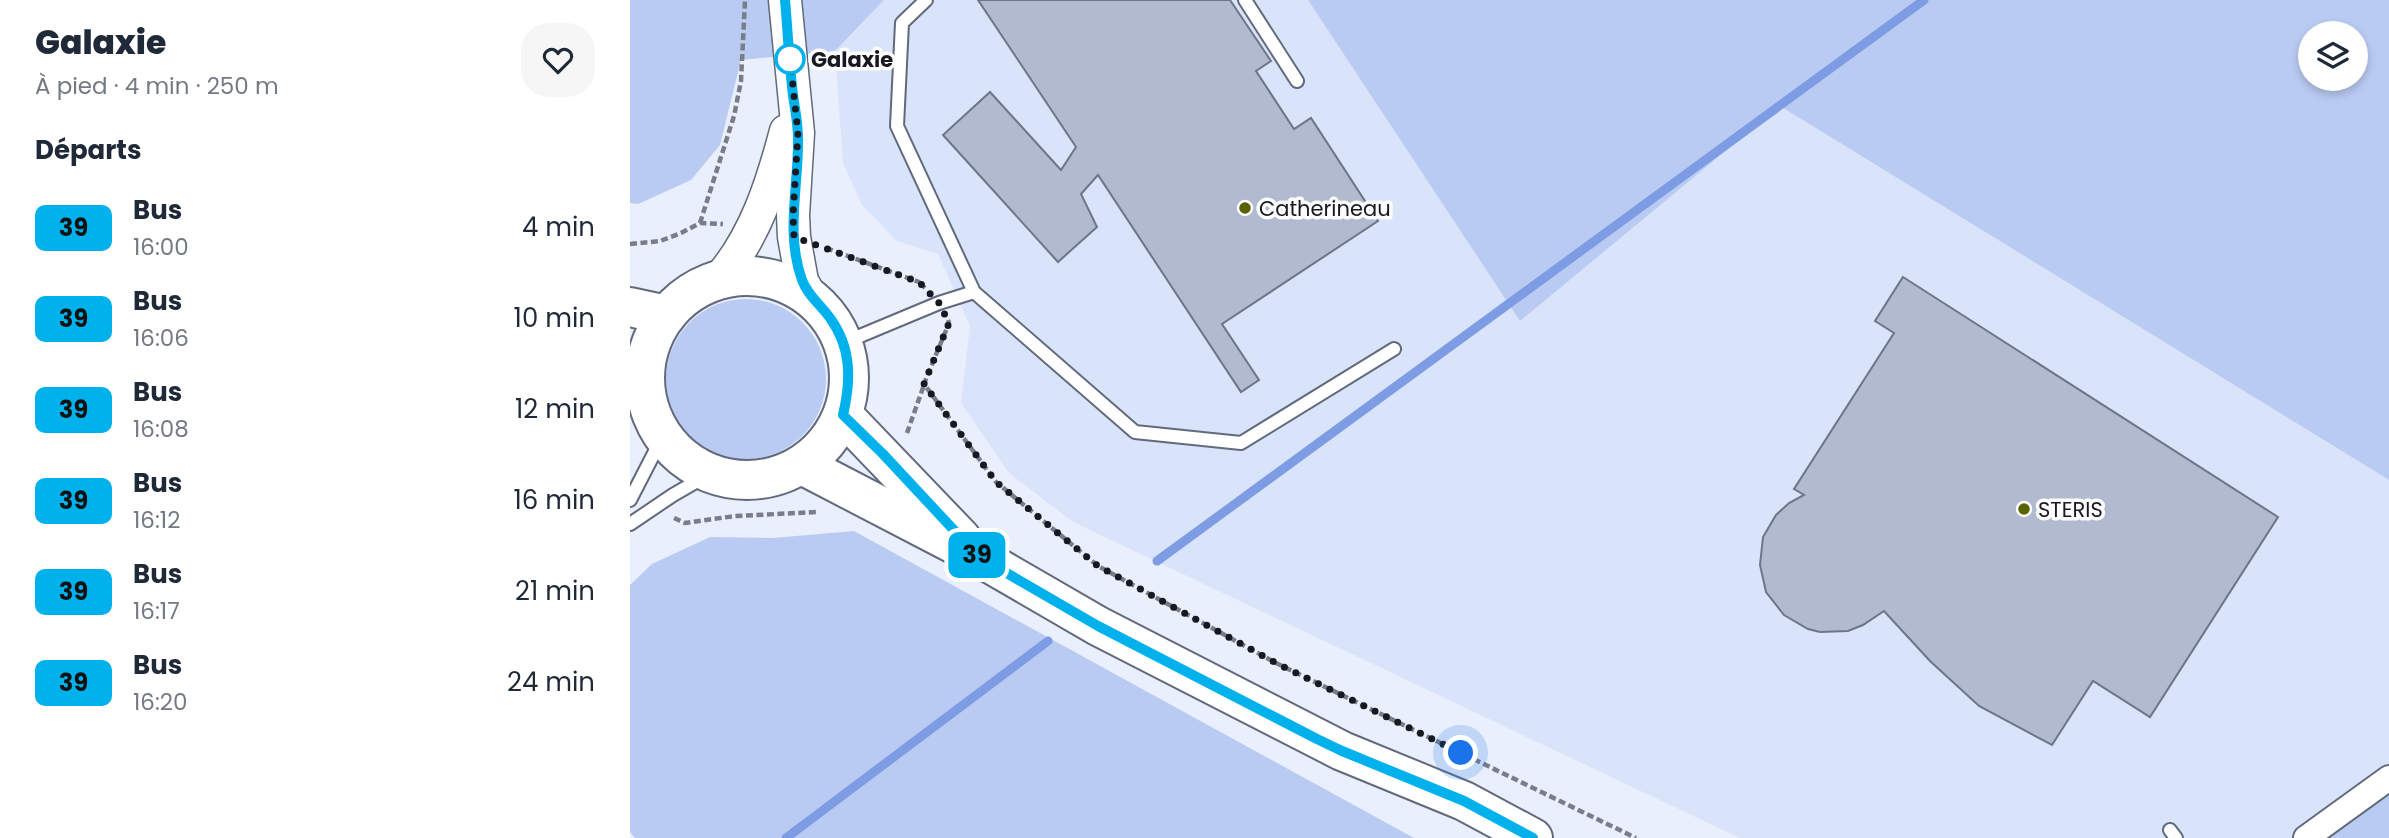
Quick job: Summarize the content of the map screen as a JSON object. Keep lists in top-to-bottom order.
{
  "places": ["Galaxie", "Catherineau", "STERIS"],
  "lines": ["bus line 39"],
  "page": {
    "heading": [
      ["Galaxie", "À pied · 4 min · 250 m"],
      "Départs"
    ],
    "on_map": "39",
    "list": [
      {
        "mark": "39",
        "name": "Bus",
        "note": "16:00",
        "value": "4 min"
      },
      {
        "mark": "39",
        "name": "Bus",
        "note": "16:06",
        "value": "10 min"
      },
      {
        "mark": "39",
        "name": "Bus",
        "note": "16:08",
        "value": "12 min"
      },
      {
        "mark": "39",
        "name": "Bus",
        "note": "16:12",
        "value": "16 min"
      },
      {
        "mark": "39",
        "name": "Bus",
        "note": "16:17",
        "value": "21 min"
      },
      {
        "mark": "39",
        "name": "Bus",
        "note": "16:20",
        "value": "24 min"
      }
    ]
  }
}
